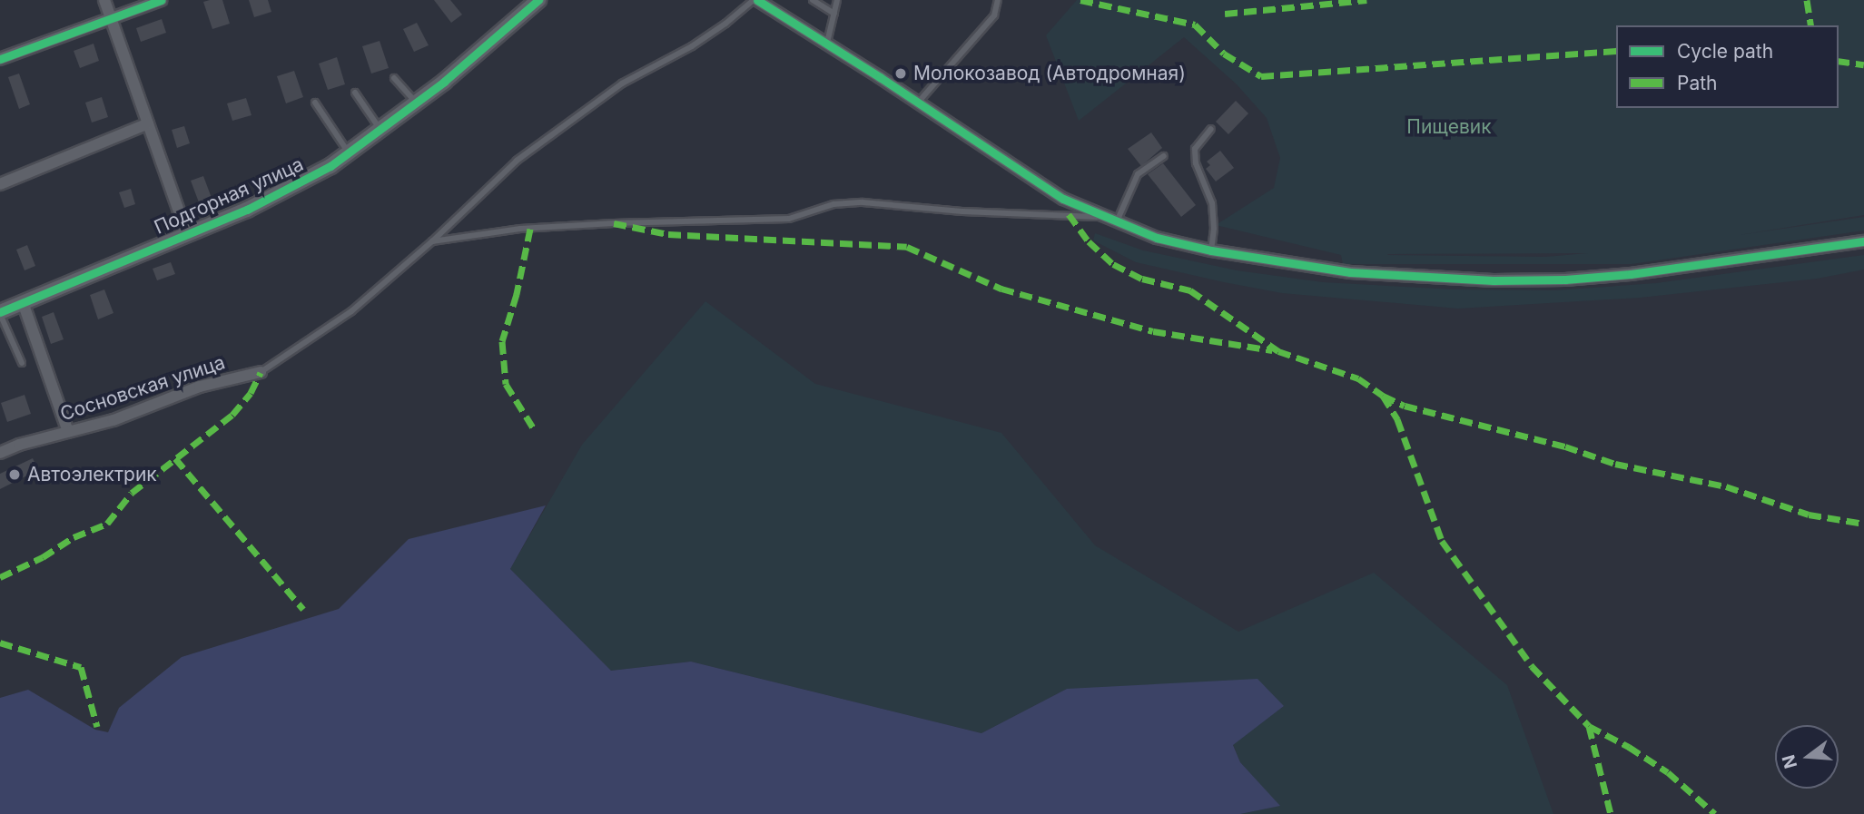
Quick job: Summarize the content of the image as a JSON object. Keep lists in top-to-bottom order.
{
  "streets": {
    "street": ["Подгорная улица", "Сосновская улица"]
  },
  "parks": ["Пищевик"],
  "places": ["Молокозавод (Автодромная)", "Автоэлектрик"],
  "legend": ["Cycle path", "Path"],
  "north": "left"
}
